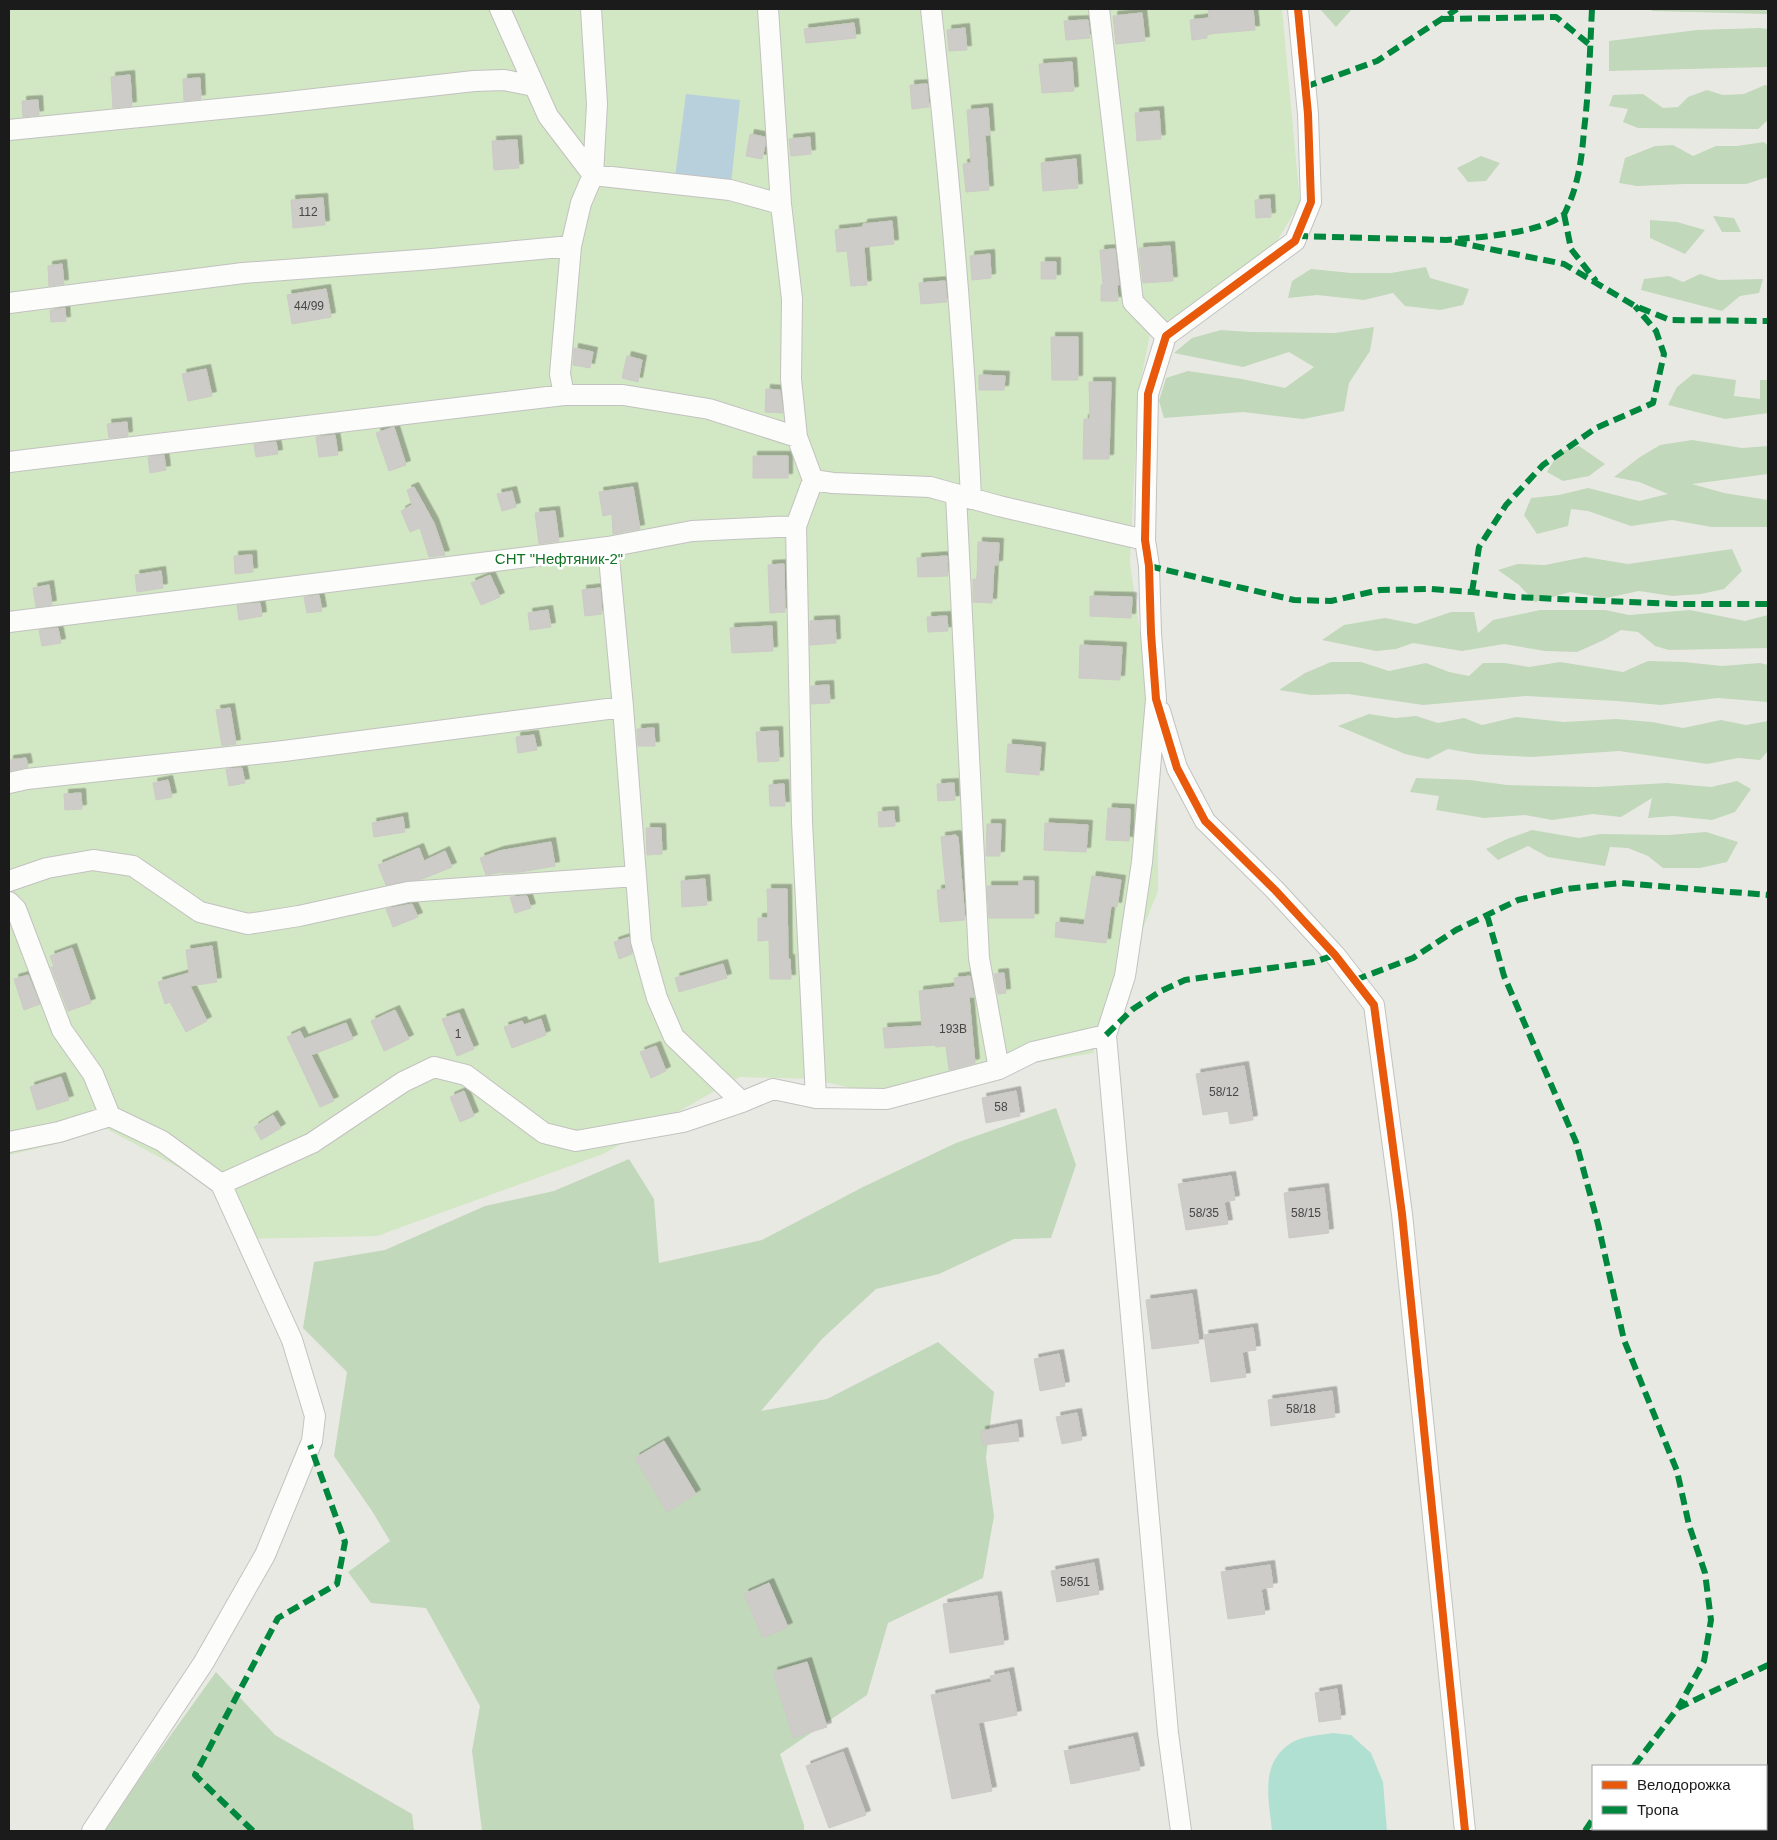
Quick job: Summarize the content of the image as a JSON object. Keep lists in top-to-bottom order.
{
  "parks": ["СНТ \"Нефтяник-2\""],
  "house_numbers": [
    "112",
    "44/99",
    "193В",
    "1",
    "58/12",
    "58",
    "58/35",
    "58/15",
    "58/18",
    "58/51"
  ],
  "legend": ["Велодорожка", "Тропа"]
}
